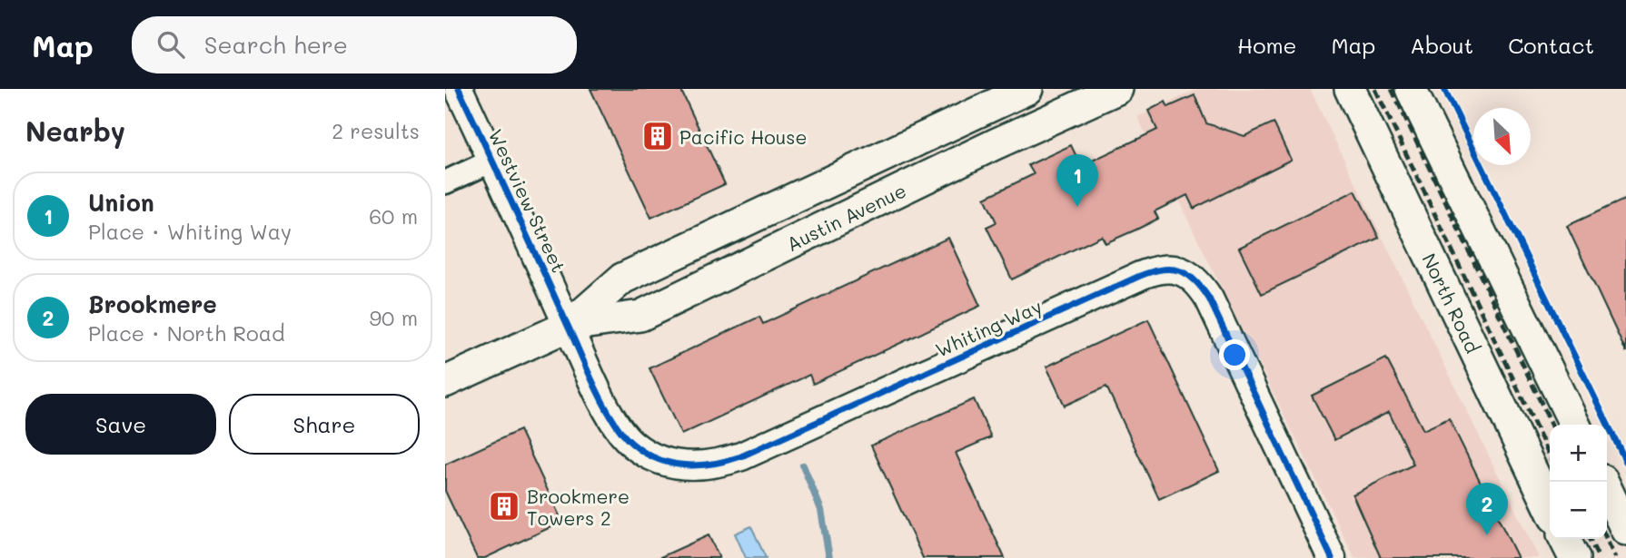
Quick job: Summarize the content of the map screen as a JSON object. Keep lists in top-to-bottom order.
{
  "streets": {
    "main road": ["Austin Avenue", "North Road"],
    "street": ["Westview Street", "Whiting Way"]
  },
  "crossings": [
    ["Westview Street", "Austin Avenue"],
    ["Westview Street", "Whiting Way"],
    ["Austin Avenue", "Whiting Way"]
  ],
  "places": {
    "building": ["Pacific House", "Brookmere Towers 2"]
  },
  "north": "bottom right",
  "page": {
    "header": "Map",
    "search": "Search here",
    "nav": [
      "Home",
      "Map",
      "About",
      "Contact"
    ],
    "heading": ["Nearby", "2 results"],
    "pins": ["1", "2"],
    "list": [
      {
        "mark": "1",
        "name": "Union",
        "note": "Place · Whiting Way",
        "value": "60 m"
      },
      {
        "mark": "2",
        "name": "Brookmere",
        "note": "Place · North Road",
        "value": "90 m"
      }
    ],
    "buttons": ["Save", "Share"],
    "map_buttons": ["+", "−"]
  }
}
